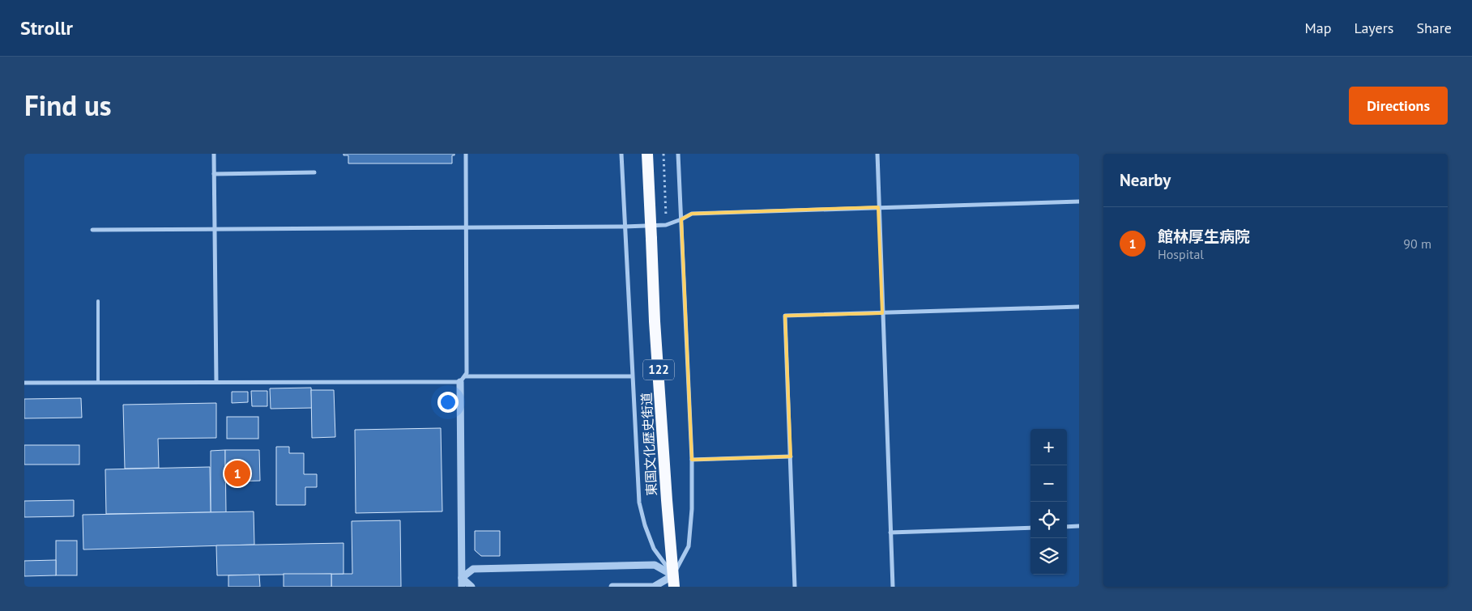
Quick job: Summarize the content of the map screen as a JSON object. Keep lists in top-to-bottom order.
{
  "streets": {
    "highway": ["122", "東国文化歴史街道"]
  },
  "page": {
    "header": "Strollr",
    "nav": ["Map", "Layers", "Share"],
    "title": "Find us",
    "buttons": "Directions",
    "heading": "Nearby",
    "list": [
      {
        "mark": "1",
        "name": "館林厚生病院",
        "note": "Hospital",
        "value": "90 m"
      }
    ],
    "map_buttons": ["+", "−"],
    "pins": "1"
  }
}
